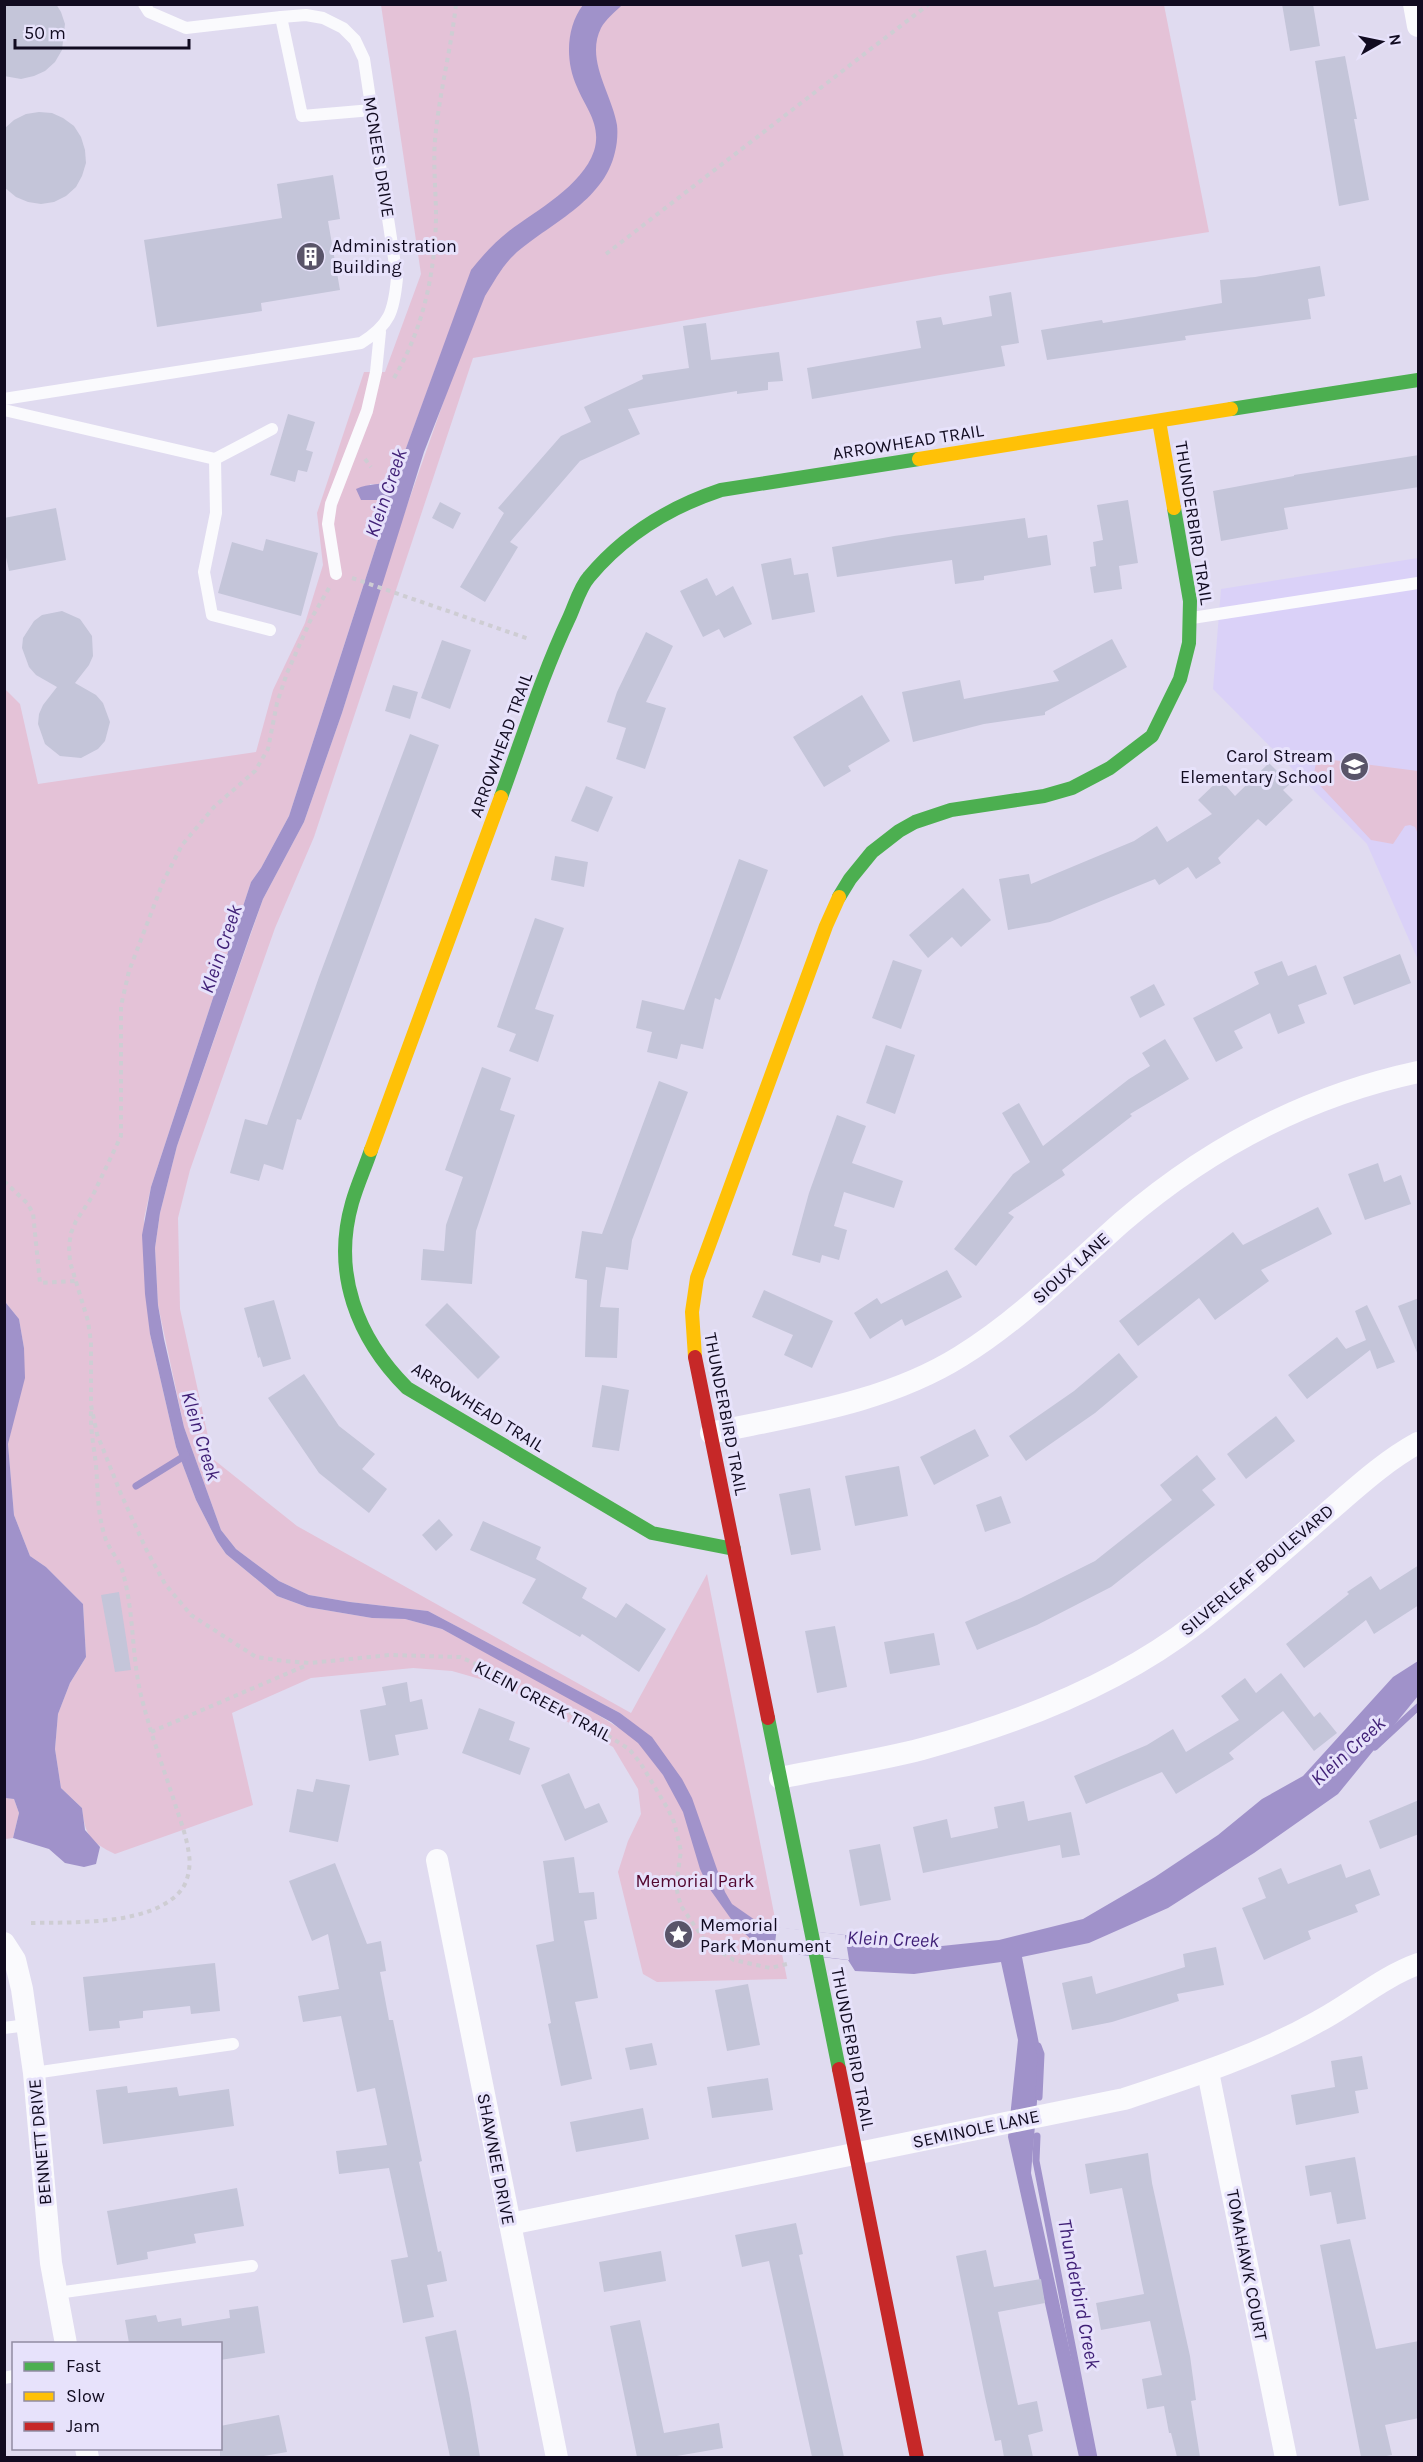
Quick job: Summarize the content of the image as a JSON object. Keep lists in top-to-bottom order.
{
  "streets": {
    "street": [
      "ARROWHEAD TRAIL",
      "THUNDERBIRD TRAIL",
      "SIOUX LANE",
      "SILVERLEAF BOULEVARD",
      "SEMINOLE LANE",
      "BENNETT DRIVE",
      "SHAWNEE DRIVE",
      "TOMAHAWK COURT"
    ],
    "lane": ["MCNEES DRIVE"],
    "path": ["KLEIN CREEK TRAIL"]
  },
  "crossings": [
    ["ARROWHEAD TRAIL", "THUNDERBIRD TRAIL"],
    ["THUNDERBIRD TRAIL", "SIOUX LANE"],
    ["THUNDERBIRD TRAIL", "SILVERLEAF BOULEVARD"],
    ["THUNDERBIRD TRAIL", "SEMINOLE LANE"],
    ["SEMINOLE LANE", "SHAWNEE DRIVE"],
    ["SEMINOLE LANE", "TOMAHAWK COURT"]
  ],
  "water": ["Klein Creek", "Thunderbird Creek"],
  "parks": ["Memorial Park"],
  "places": {
    "building": ["Administration Building"],
    "school or university": ["Carol Stream Elementary School"],
    "place": ["Memorial Park Monument"]
  },
  "legend": ["Fast", "Slow", "Jam"],
  "scale_bar": "50 m",
  "north": "right"
}
